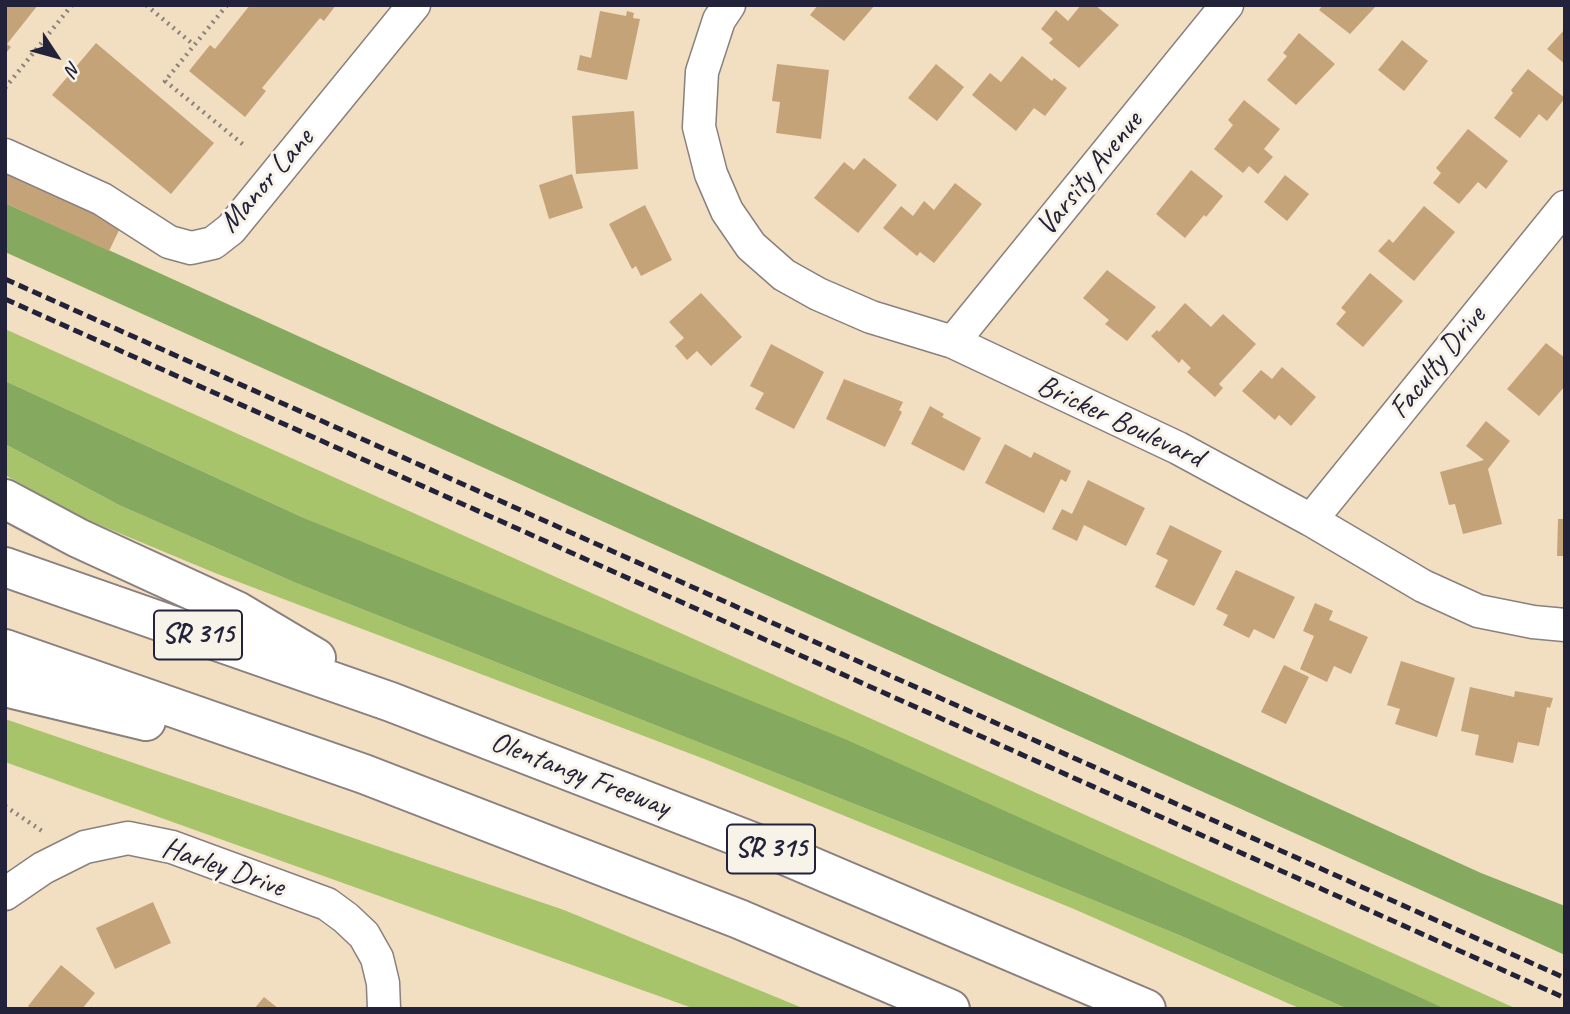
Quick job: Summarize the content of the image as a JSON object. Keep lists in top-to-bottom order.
{
  "streets": {
    "highway": ["SR 315", "Olentangy Freeway"],
    "street": [
      "Varsity Avenue",
      "Manor Lane",
      "Faculty Drive",
      "Bricker Boulevard",
      "Harley Drive"
    ]
  },
  "crossings": [
    ["Varsity Avenue", "Bricker Boulevard"],
    ["Faculty Drive", "Bricker Boulevard"]
  ],
  "north": "bottom right"
}
